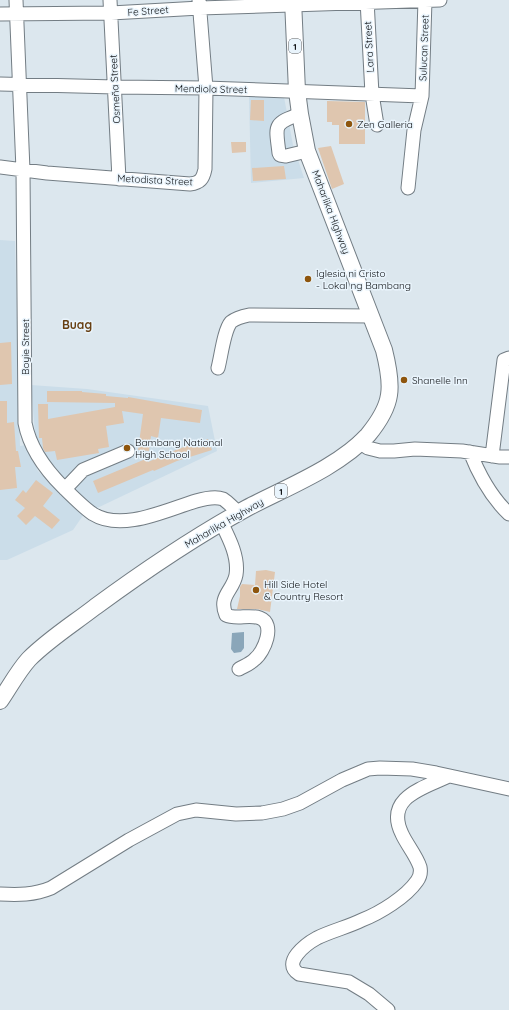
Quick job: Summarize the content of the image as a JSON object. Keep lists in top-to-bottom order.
{
  "streets": {
    "main road": ["1", "Maharlika Highway"],
    "street": [
      "Fe Street",
      "Lara Street",
      "Sulucan Street",
      "Osmeña Street",
      "Mendiola Street",
      "Metodista Street",
      "Boyie Street"
    ]
  },
  "crossings": [
    ["Fe Street", "Lara Street"],
    ["Fe Street", "Sulucan Street"],
    ["Fe Street", "Osmeña Street"],
    ["Fe Street", "Metodista Street"],
    ["Fe Street", "Maharlika Highway"],
    ["Fe Street", "Boyie Street"],
    ["Lara Street", "Mendiola Street"],
    ["Sulucan Street", "Mendiola Street"],
    ["Osmeña Street", "Mendiola Street"],
    ["Osmeña Street", "Metodista Street"],
    ["Mendiola Street", "Metodista Street"],
    ["Mendiola Street", "Maharlika Highway"],
    ["Mendiola Street", "Boyie Street"],
    ["Metodista Street", "Boyie Street"],
    ["Maharlika Highway", "Boyie Street"]
  ],
  "districts": ["Buag"],
  "places": [
    "Zen Galleria",
    "Iglesia ni Cristo - Lokal ng Bambang",
    "Shanelle Inn",
    "Bambang National High School",
    "Hill Side Hotel & Country Resort"
  ]
}
